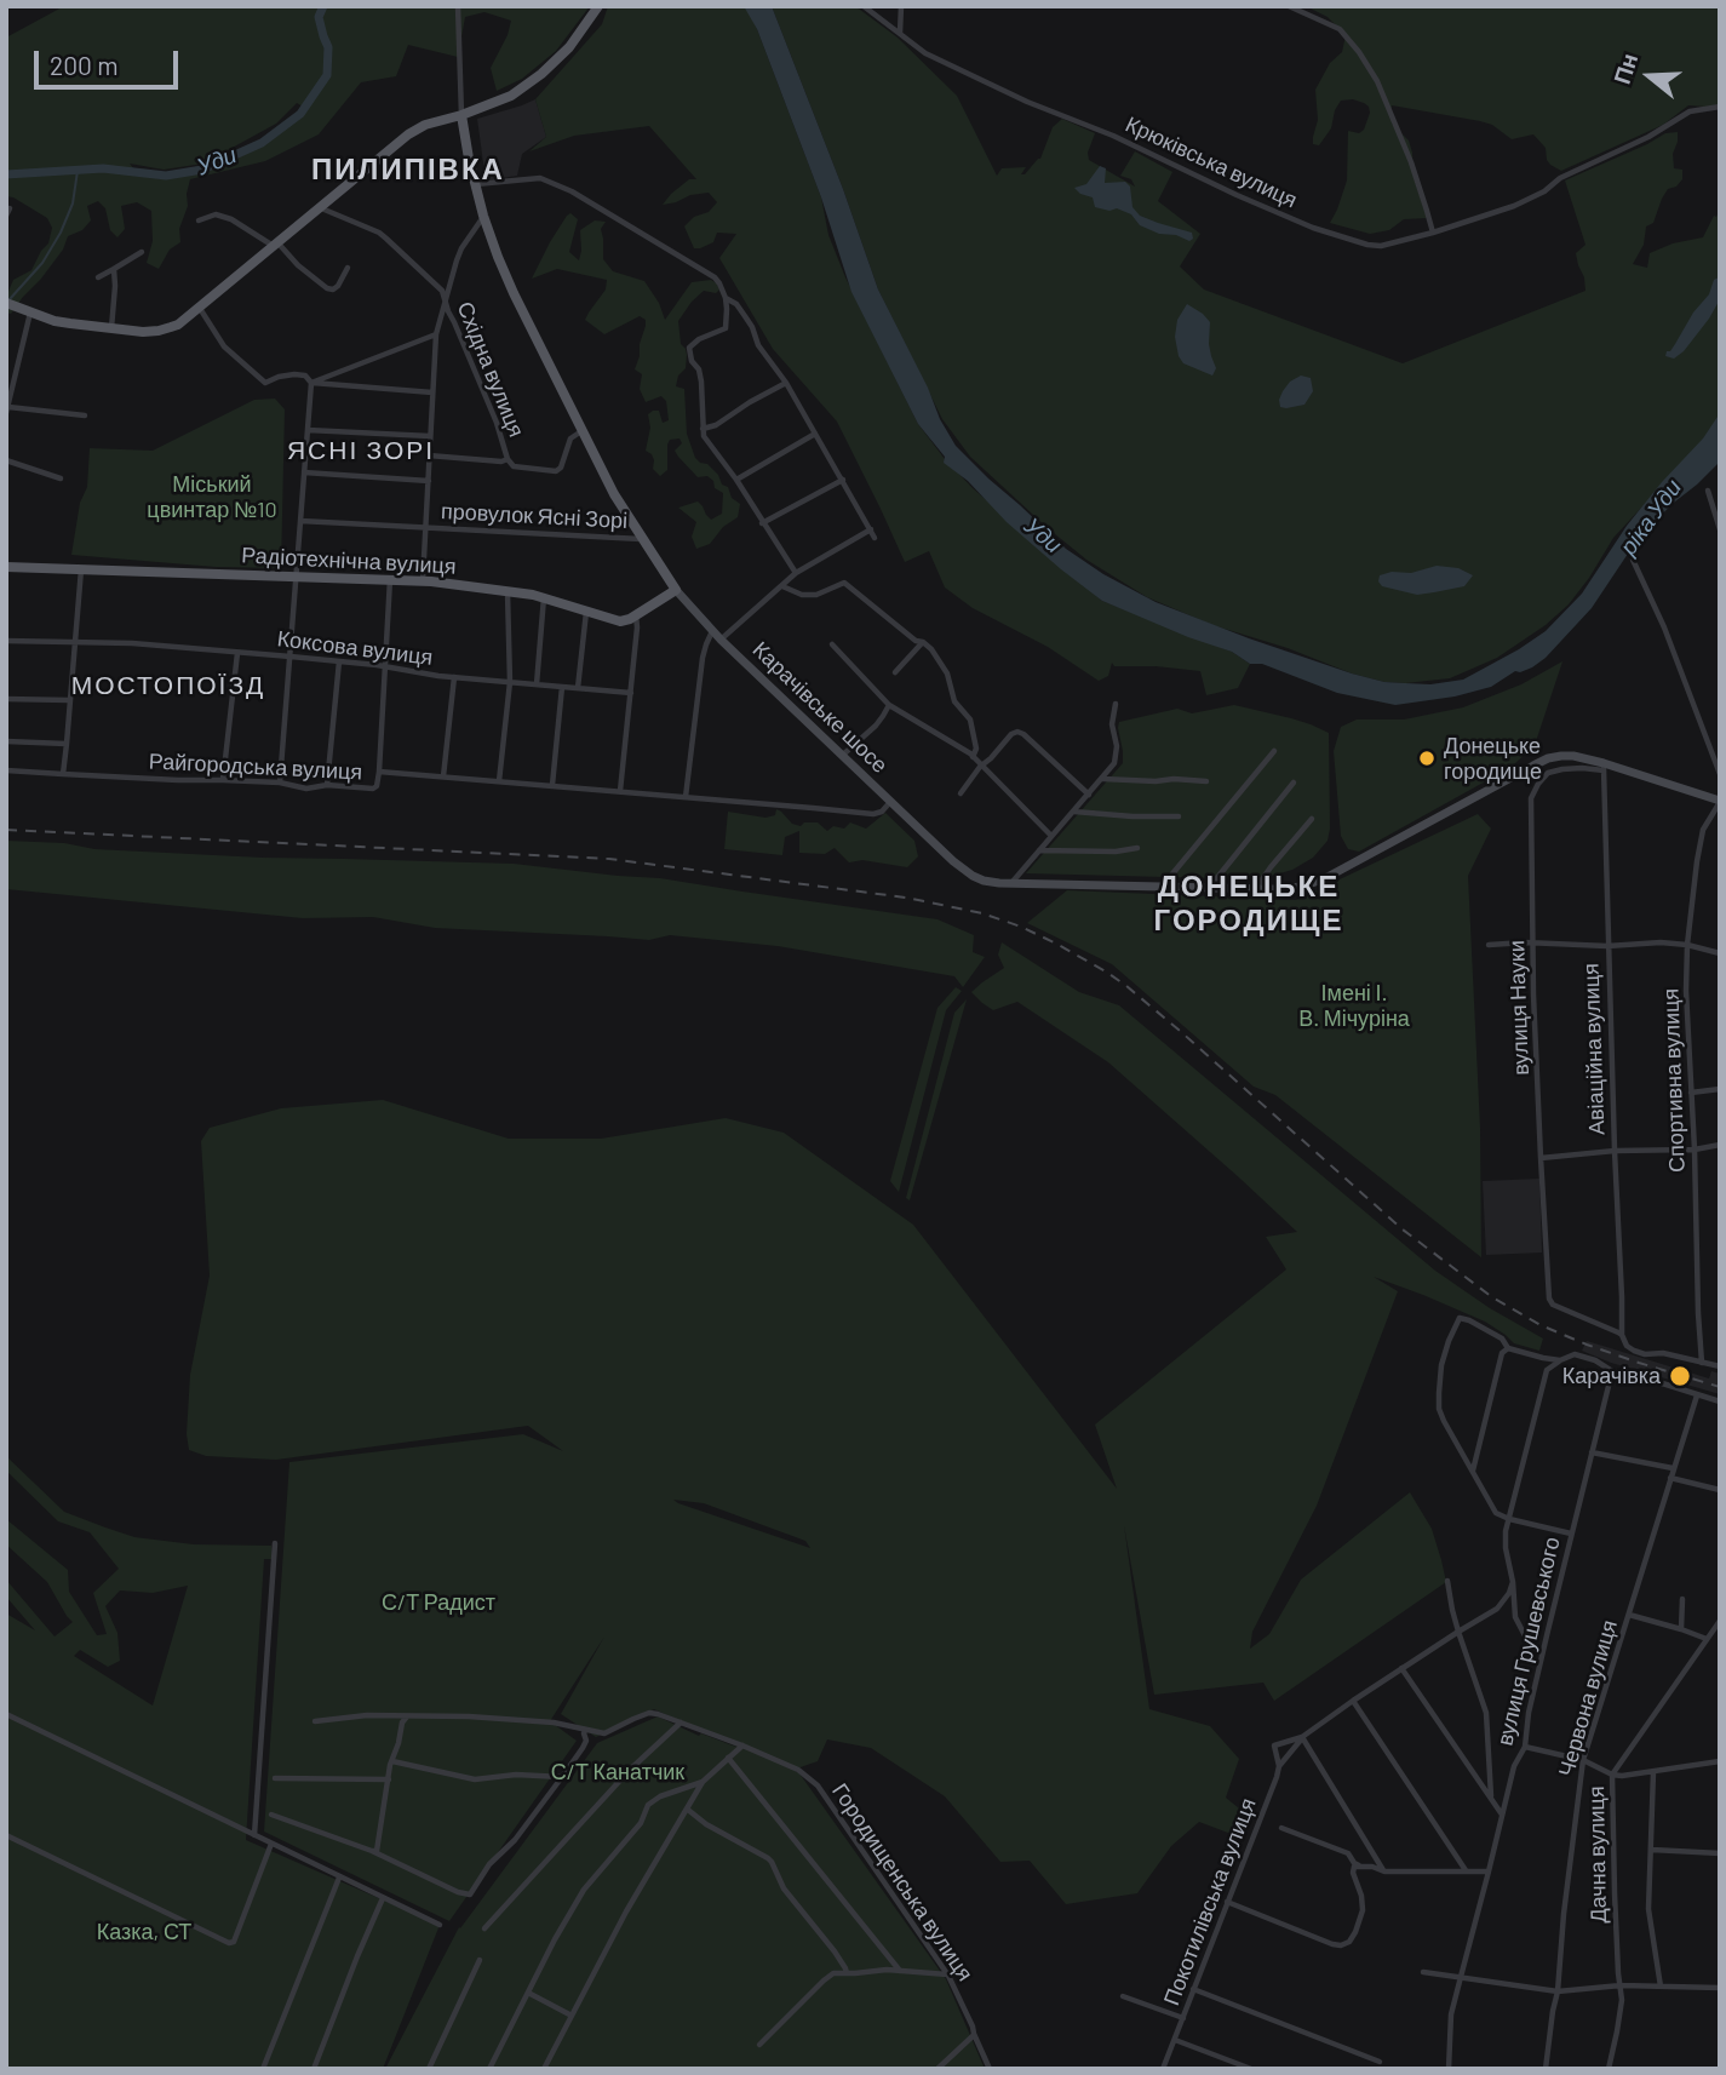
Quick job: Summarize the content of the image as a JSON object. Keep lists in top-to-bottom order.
{
  "streets": {
    "main road": ["Радіотехнічна вулиця", "Карачівське шосе"],
    "street": [
      "Крюківська вулиця",
      "Східна вулиця",
      "провулок Ясні Зорі",
      "Коксова вулиця",
      "Райгородська вулиця",
      "вулиця Науки",
      "Авіаційна вулиця",
      "Спортивна вулиця",
      "вулиця Грушевського",
      "Червона вулиця",
      "Дачна вулиця",
      "Городищенська вулиця",
      "Покотилівська вулиця"
    ]
  },
  "crossings": [
    ["провулок Ясні Зорі", "Карачівське шосе"],
    ["Карачівське шосе", "Райгородська вулиця"],
    ["Карачівське шосе", "вулиця Науки"],
    ["Карачівське шосе", "Авіаційна вулиця"],
    ["Карачівське шосе", "Спортивна вулиця"],
    ["вулиця Науки", "Авіаційна вулиця"]
  ],
  "districts": [
    "ПИЛИПІВКА",
    "ЯСНІ ЗОРІ",
    "МОСТОПОЇЗД",
    "ДОНЕЦЬКЕ ГОРОДИЩЕ"
  ],
  "water": ["Уди", "ріка Уди"],
  "parks": [
    "Міський цвинтар №10",
    "Імені І. В. Мічуріна",
    "С/Т Радист",
    "С/Т Канатчик",
    "Казка, СТ"
  ],
  "places": ["Донецьке городище", "Карачівка"],
  "scale_bar": "200 m",
  "north": "left"
}
